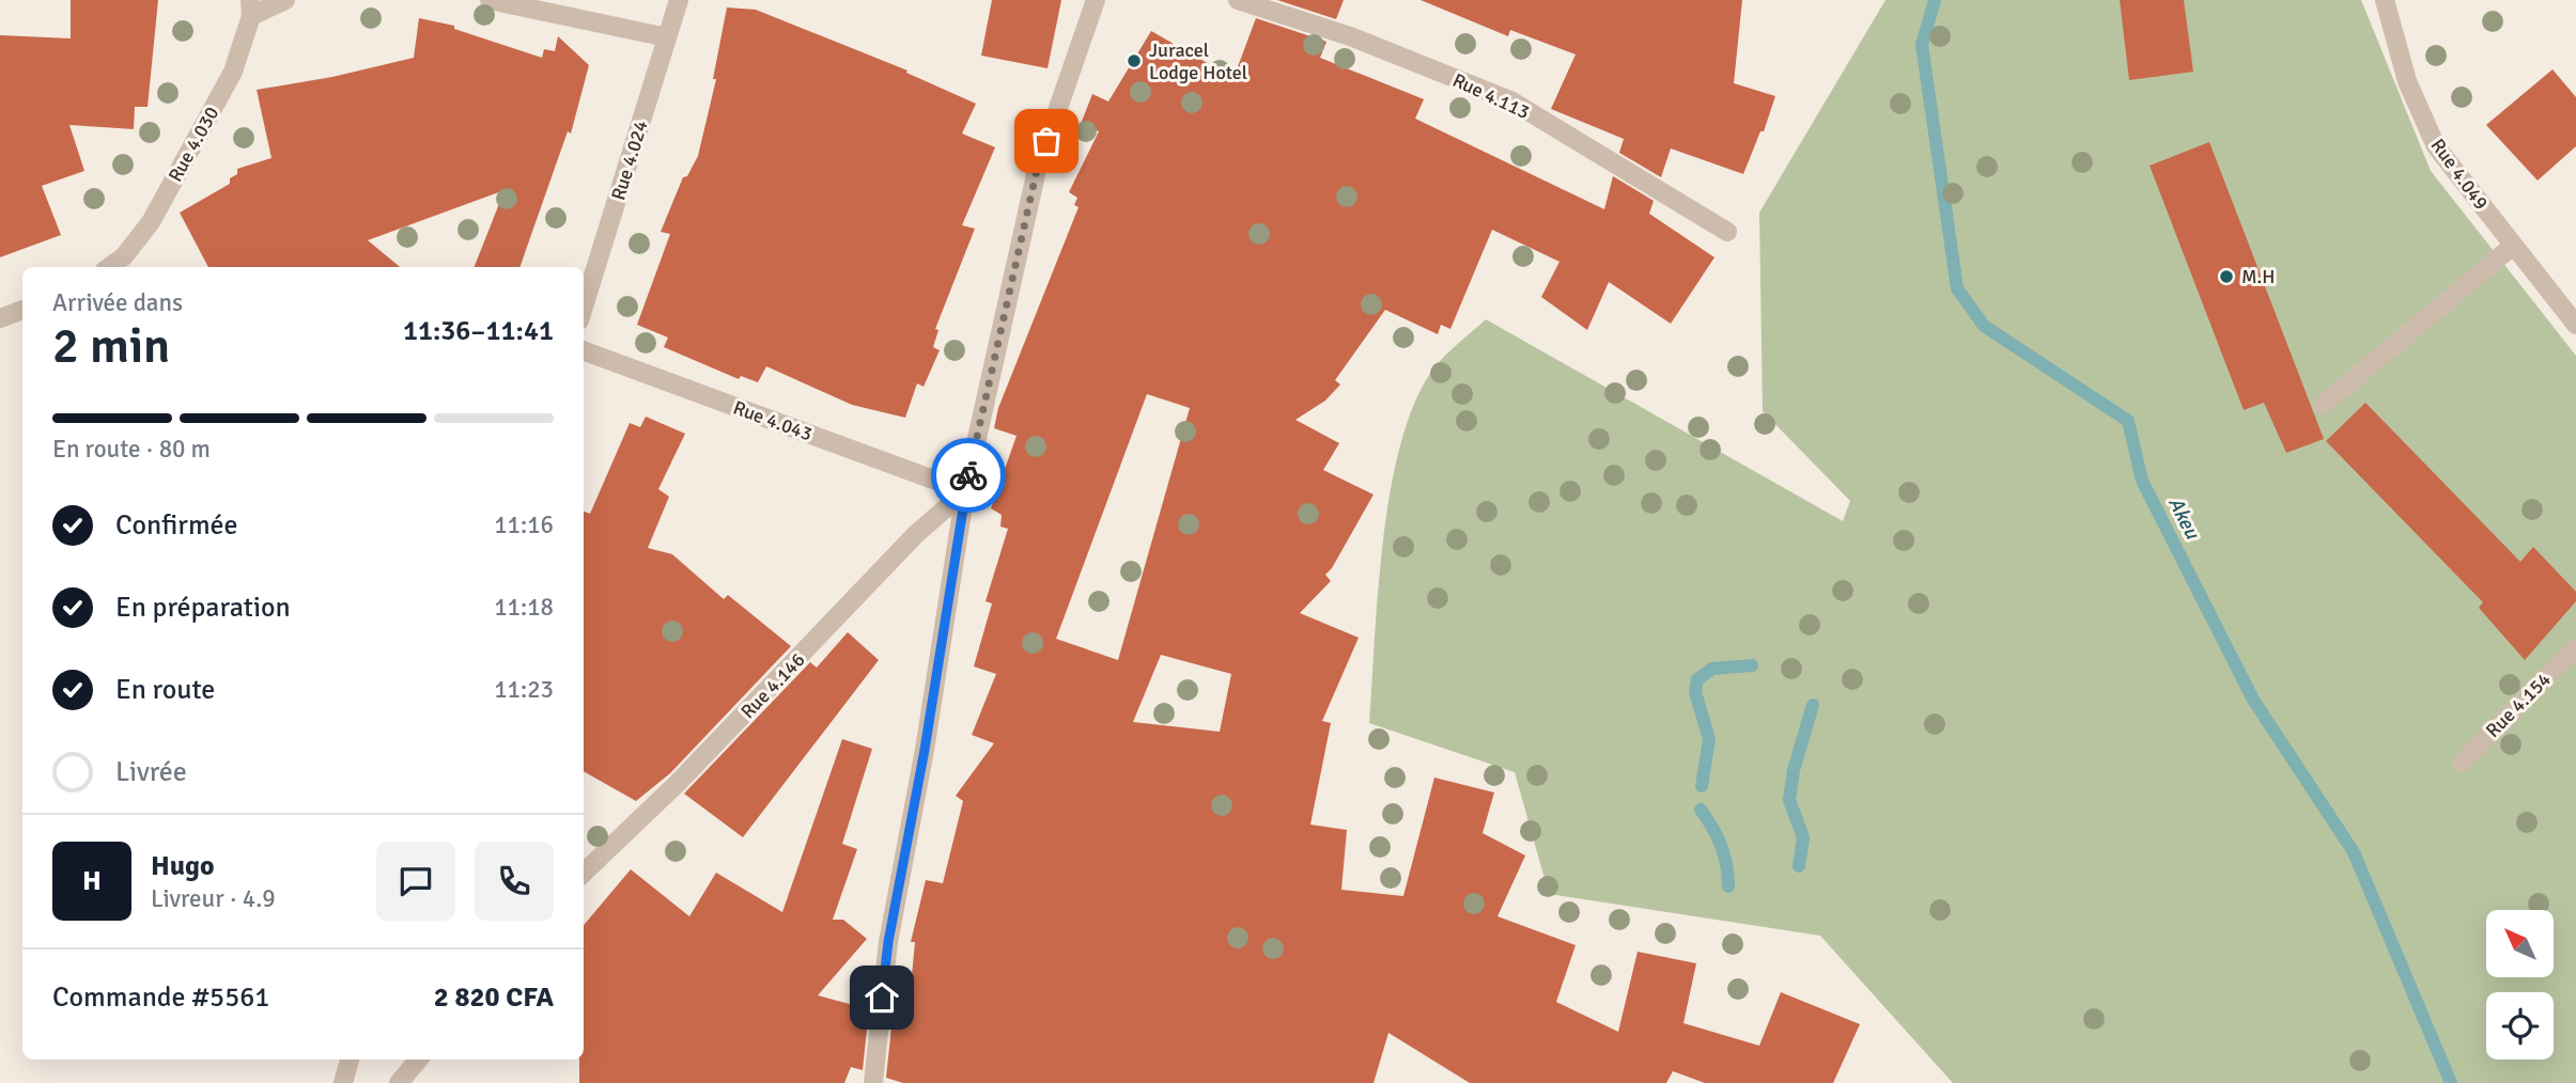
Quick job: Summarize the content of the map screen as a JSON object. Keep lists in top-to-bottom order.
{
  "streets": {
    "street": [
      "Rue 4.113",
      "Rue 4.030",
      "Rue 4.024",
      "Rue 4.049",
      "Rue 4.043",
      "Rue 4.146",
      "Rue 4.154"
    ]
  },
  "crossings": [
    ["Rue 4.043", "Rue 4.146"]
  ],
  "water": ["Akeu"],
  "places": ["Juracel Lodge Hotel", "M.H"],
  "north": "top left",
  "page": {
    "heading": ["2 min", "Arrivée dans", "11:36–11:41"],
    "panel": [
      "Hugo",
      "Livreur · 4.9",
      "Commande #5561",
      "2 820 CFA"
    ],
    "bar": "En route · 80 m",
    "list": [
      ["Confirmée", "11:16"],
      ["En préparation", "11:18"],
      ["En route", "11:23"],
      "Livrée"
    ],
    "round": "H"
  }
}
